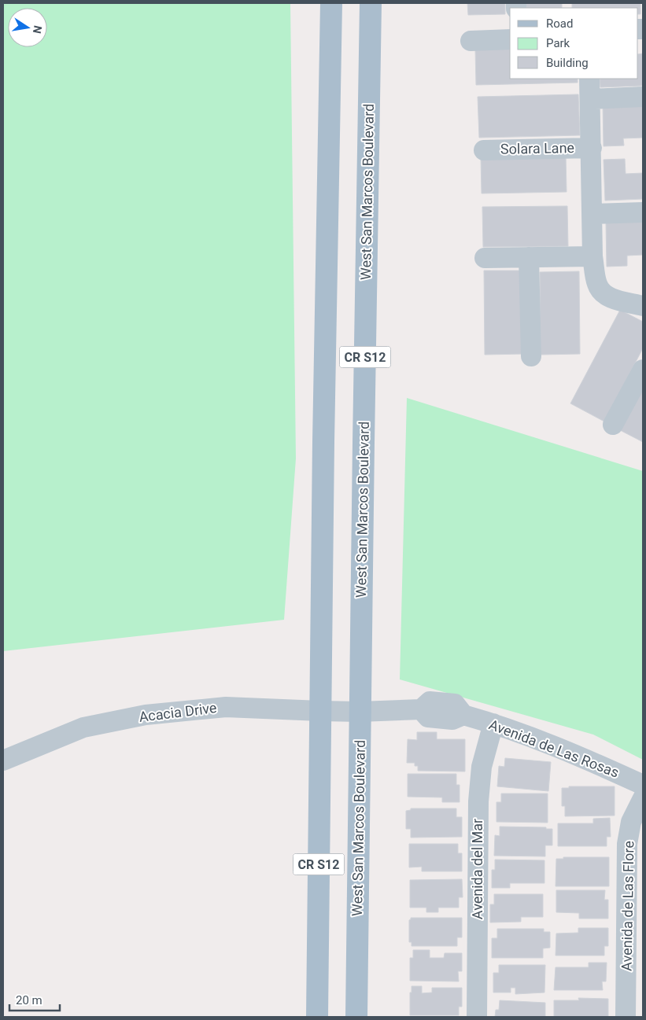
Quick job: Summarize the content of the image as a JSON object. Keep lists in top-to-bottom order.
{
  "streets": {
    "main road": ["West San Marcos Boulevard", "CR S12"],
    "street": [
      "Solara Lane",
      "Acacia Drive",
      "Avenida de Las Rosas",
      "Avenida del Mar",
      "Avenida de Las Flore"
    ]
  },
  "crossings": [
    ["West San Marcos Boulevard", "Acacia Drive"],
    ["West San Marcos Boulevard", "Avenida de Las Rosas"],
    ["CR S12", "Acacia Drive"],
    ["Acacia Drive", "Avenida de Las Rosas"],
    ["Avenida de Las Rosas", "Avenida del Mar"]
  ],
  "legend": ["Road", "Park", "Building"],
  "scale_bar": "20 m",
  "north": "right"
}
